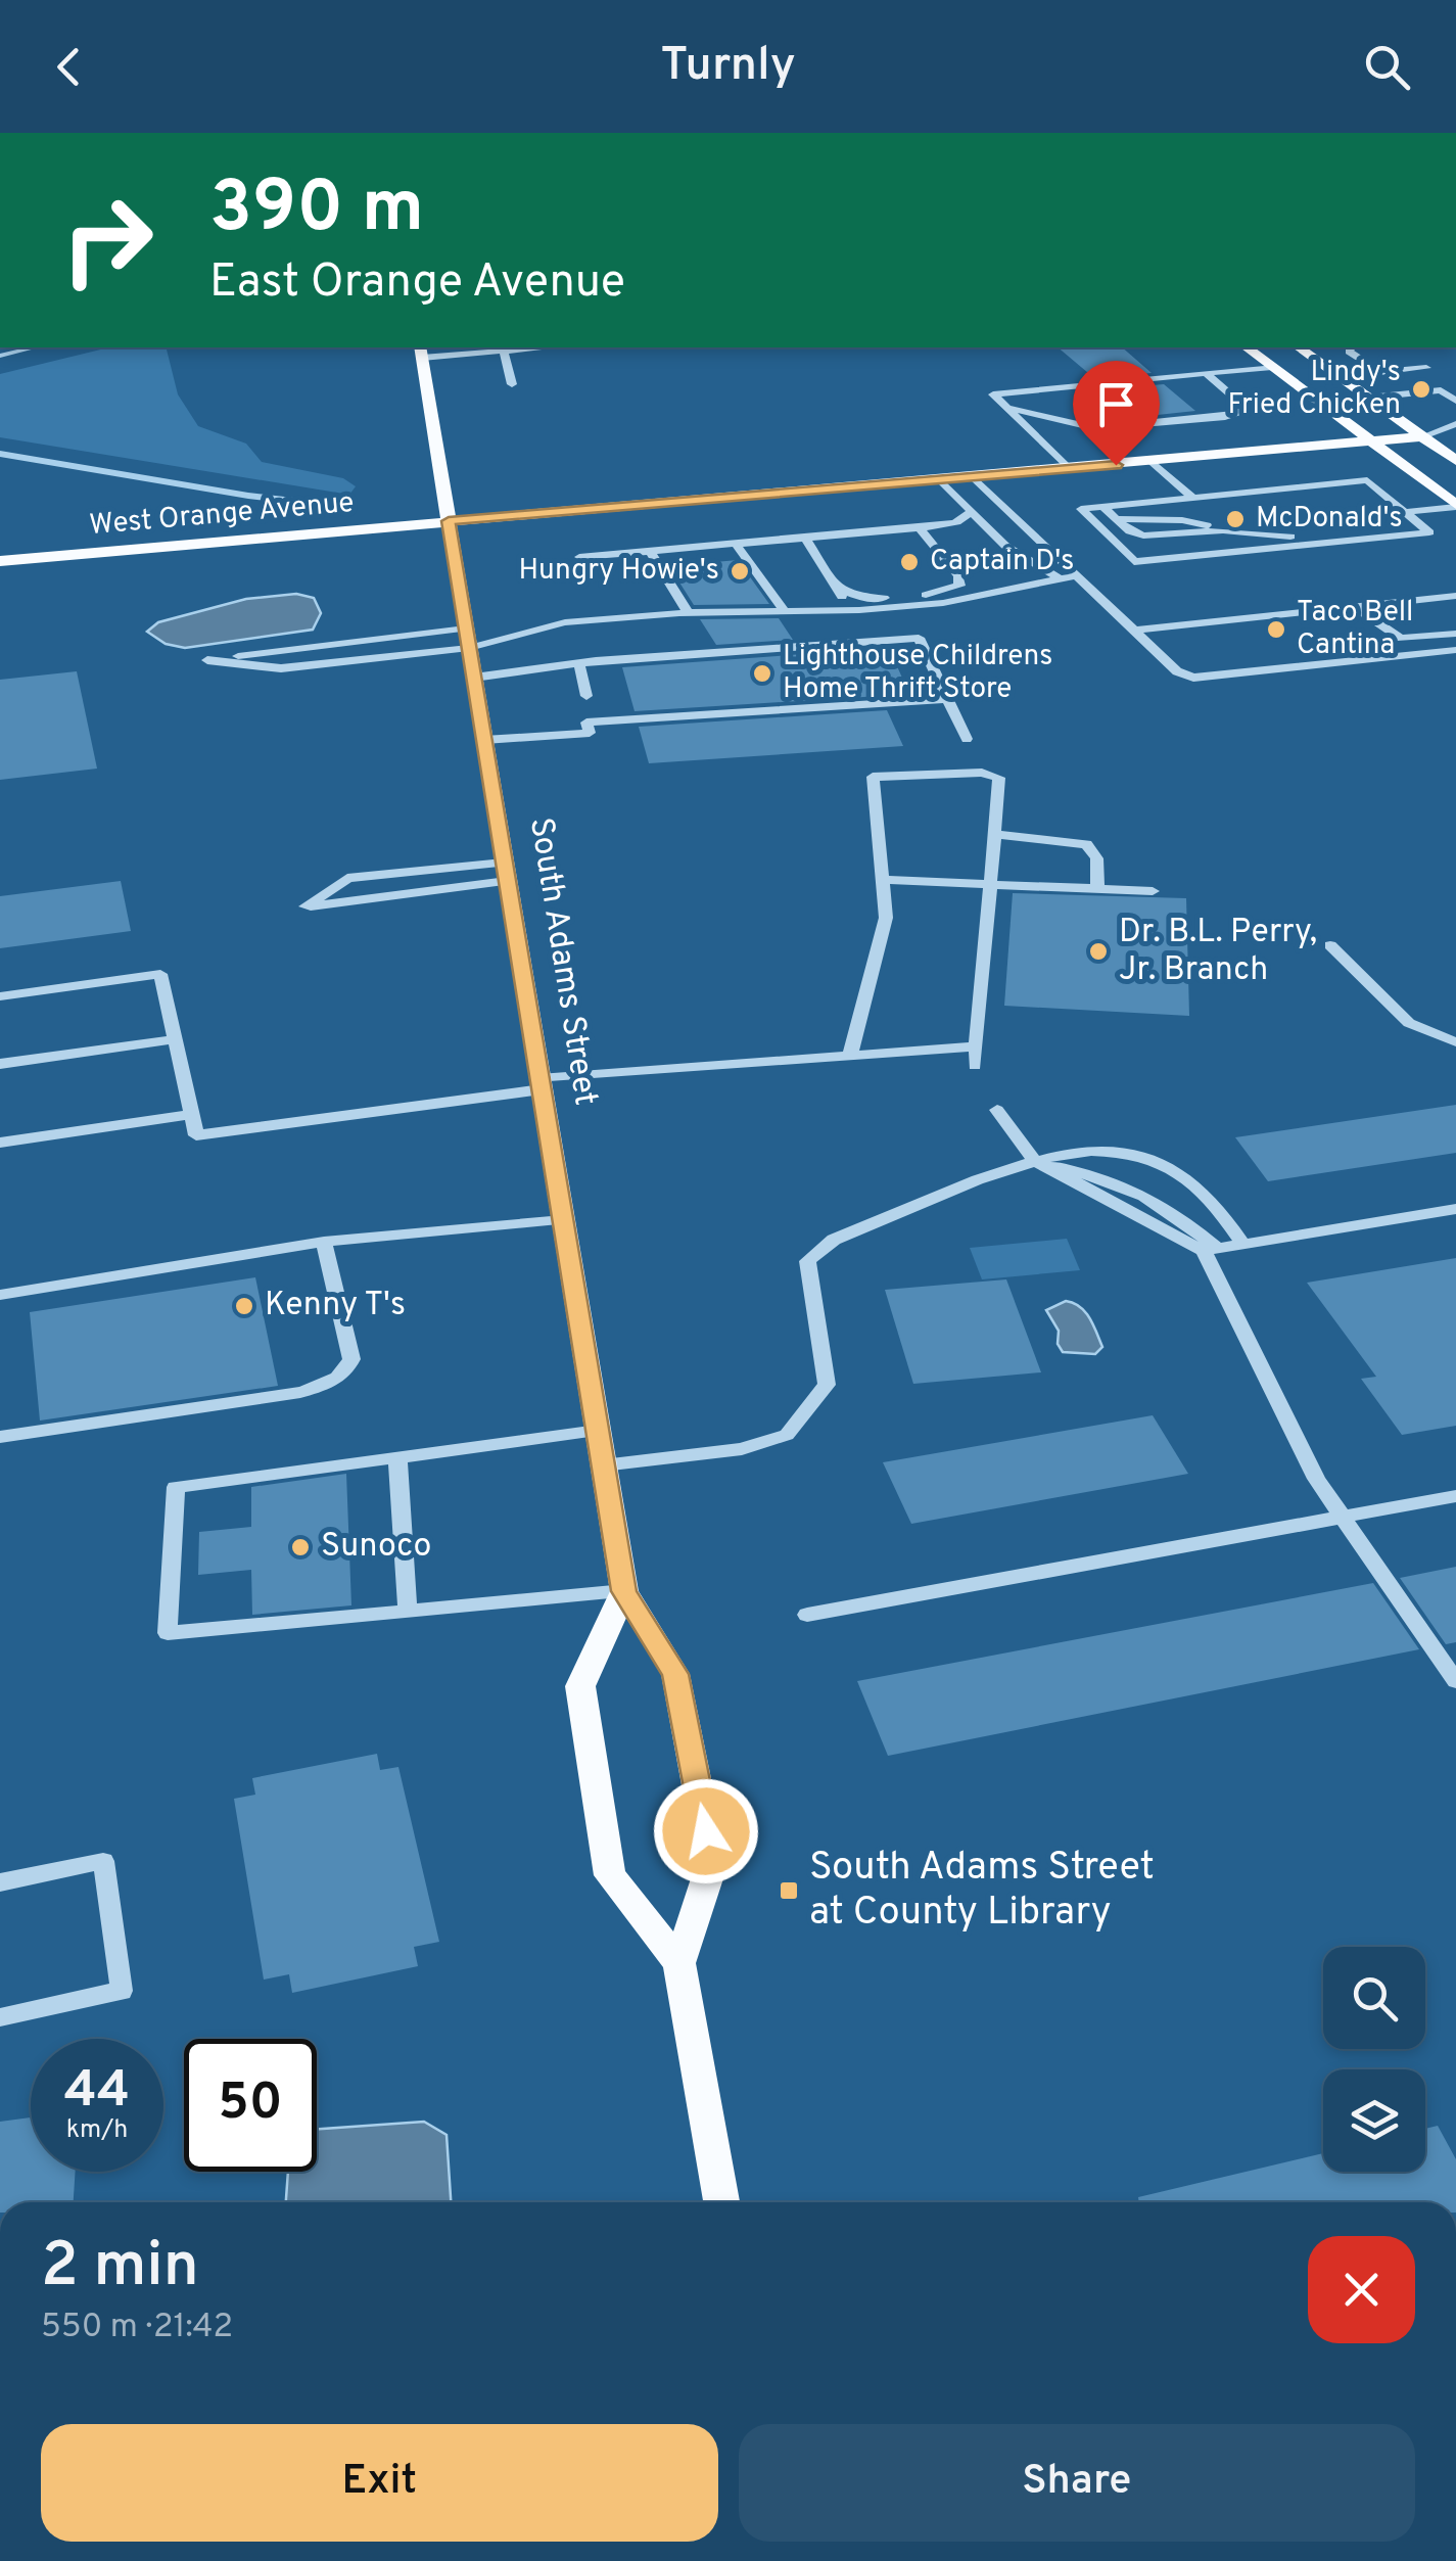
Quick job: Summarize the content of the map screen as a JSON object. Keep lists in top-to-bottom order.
{
  "streets": {
    "main road": ["West Orange Avenue", "South Adams Street"]
  },
  "crossings": [
    ["West Orange Avenue", "South Adams Street"]
  ],
  "places": {
    "other": [
      "Lindy's Fried Chicken",
      "McDonald's",
      "Captain D's",
      "Hungry Howie's",
      "Taco Bell Cantina",
      "Lighthouse Childrens Home Thrift Store",
      "Dr. B.L. Perry, Jr. Branch",
      "Kenny T's",
      "Sunoco"
    ],
    "transit": ["South Adams Street at County Library"]
  },
  "page": {
    "header": "Turnly",
    "turn": ["390 m", "East Orange Avenue"],
    "speed": "44 km/h",
    "limit": "50",
    "heading": ["2 min", "550 m · 21:42"],
    "buttons": ["Exit", "Share"]
  }
}
